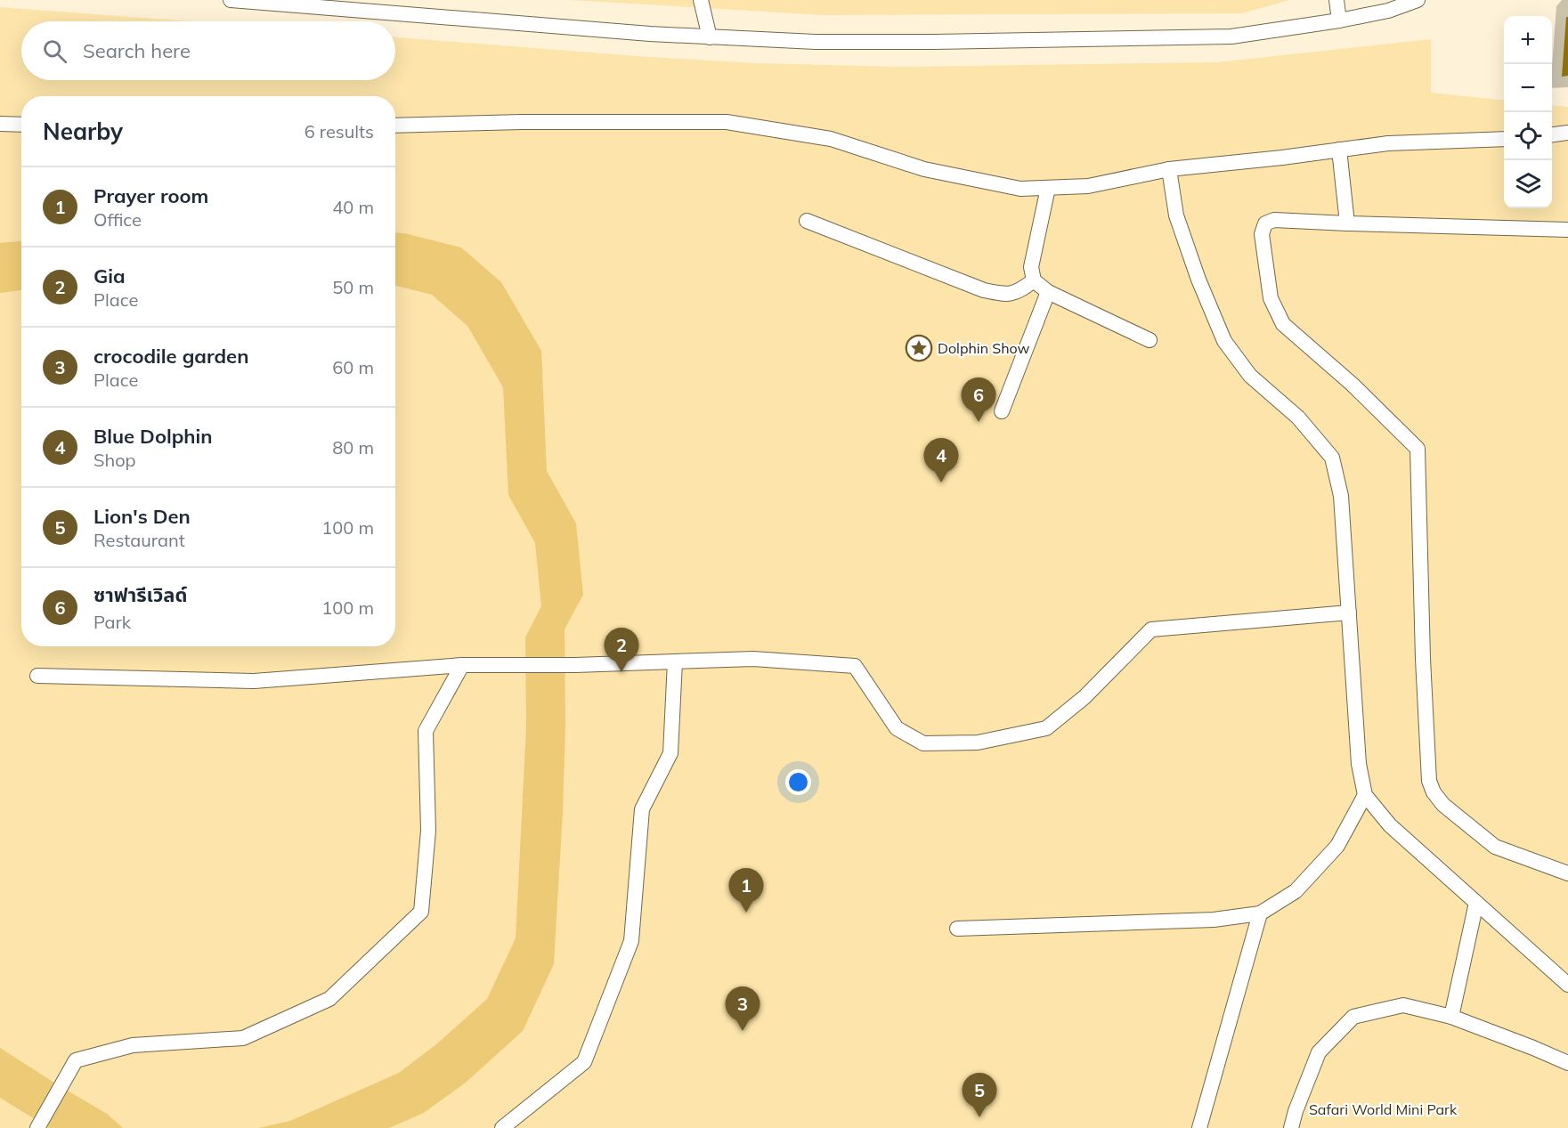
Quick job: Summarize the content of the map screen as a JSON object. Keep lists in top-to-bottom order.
{
  "parks": ["Safari World Mini Park"],
  "places": {
    "place": ["Dolphin Show"]
  },
  "page": {
    "map_buttons": ["+", "−"],
    "search": "Search here",
    "heading": ["Nearby", "6 results"],
    "list": [
      {
        "mark": "1",
        "name": "Prayer room",
        "note": "Office",
        "value": "40 m"
      },
      {
        "mark": "2",
        "name": "Gia",
        "note": "Place",
        "value": "50 m"
      },
      {
        "mark": "3",
        "name": "crocodile garden",
        "note": "Place",
        "value": "60 m"
      },
      {
        "mark": "4",
        "name": "Blue Dolphin",
        "note": "Shop",
        "value": "80 m"
      },
      {
        "mark": "5",
        "name": "Lion's Den",
        "note": "Restaurant",
        "value": "100 m"
      },
      {
        "mark": "6",
        "name": "ซาฟารีเวิลด์",
        "note": "Park",
        "value": "100 m"
      }
    ],
    "pins": [
      "6",
      "4",
      "2",
      "1",
      "3",
      "5"
    ]
  }
}
